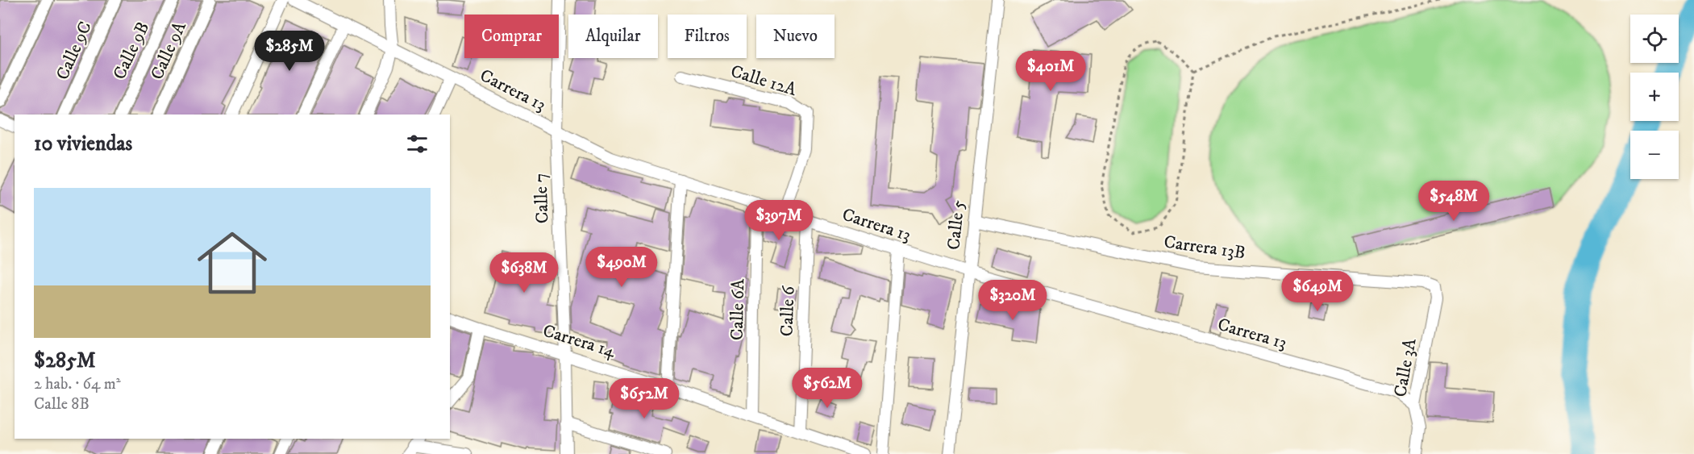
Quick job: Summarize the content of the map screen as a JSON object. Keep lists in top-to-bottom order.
{
  "streets": {
    "street": [
      "Calle 9C",
      "Calle 9B",
      "Calle 9A",
      "Calle 12A",
      "Carrera 13",
      "Calle 7",
      "Calle 5",
      "Carrera 13B",
      "Calle 6A",
      "Calle 6",
      "Carrera 14",
      "Calle 3A"
    ]
  },
  "crossings": [
    ["Calle 12A", "Carrera 13"],
    ["Carrera 13", "Calle 7"],
    ["Carrera 13", "Calle 5"],
    ["Carrera 13", "Calle 6A"],
    ["Carrera 13", "Calle 6"],
    ["Carrera 13", "Calle 3A"],
    ["Calle 7", "Carrera 14"],
    ["Calle 5", "Carrera 13B"],
    ["Carrera 13B", "Calle 3A"],
    ["Calle 6A", "Carrera 14"],
    ["Calle 6", "Carrera 14"]
  ],
  "page": {
    "map_buttons": ["+", "−"],
    "chip": [
      "Comprar",
      "Alquilar",
      "Filtros",
      "Nuevo"
    ],
    "price": [
      "$285M",
      "$401M",
      "$548M",
      "$397M",
      "$490M",
      "$638M",
      "$649M",
      "$320M",
      "$562M",
      "$652M"
    ],
    "heading": "10 viviendas",
    "list": [
      {
        "name": "$285M",
        "note": "2 hab. · 64 m² · Calle 8B"
      }
    ]
  }
}
